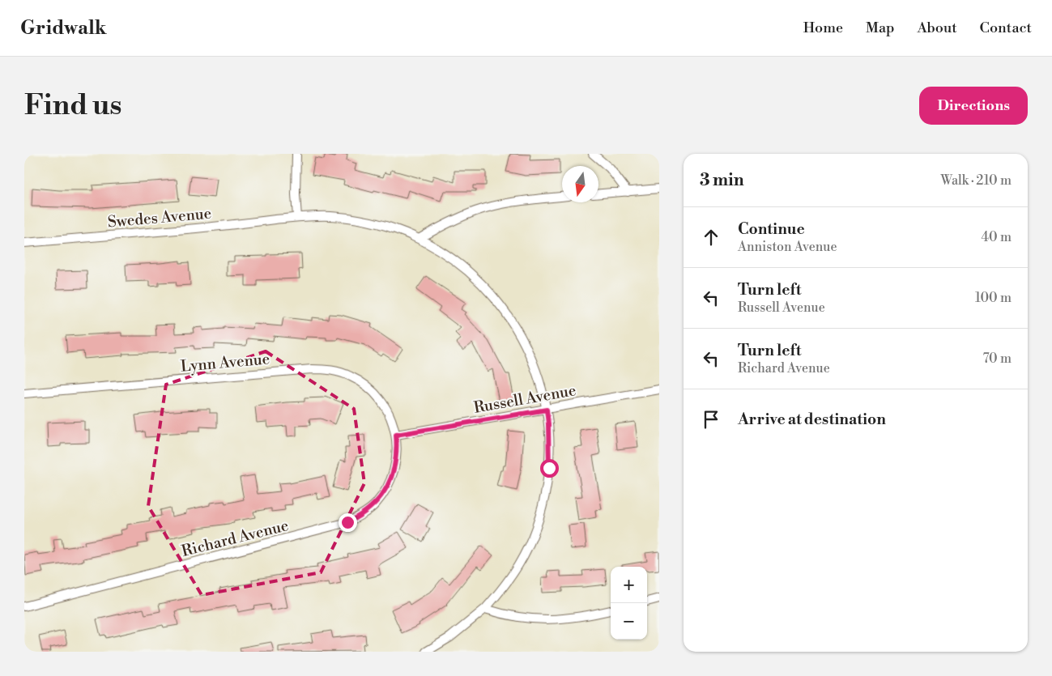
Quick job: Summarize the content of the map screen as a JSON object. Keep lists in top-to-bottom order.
{
  "streets": {
    "street": [
      "Swedes Avenue",
      "Lynn Avenue",
      "Russell Avenue",
      "Richard Avenue"
    ]
  },
  "crossings": [
    ["Swedes Avenue", "Russell Avenue"],
    ["Lynn Avenue", "Russell Avenue"],
    ["Lynn Avenue", "Richard Avenue"],
    ["Russell Avenue", "Richard Avenue"]
  ],
  "north": "bottom",
  "page": {
    "header": "Gridwalk",
    "nav": [
      "Home",
      "Map",
      "About",
      "Contact"
    ],
    "buttons": "Directions",
    "title": "Find us",
    "heading": ["3 min", "Walk · 210 m"],
    "list": [
      ["Continue", "Anniston Avenue", "40 m"],
      ["Turn left", "Russell Avenue", "100 m"],
      ["Turn left", "Richard Avenue", "70 m"],
      "Arrive at destination"
    ],
    "map_buttons": ["+", "−"]
  }
}
